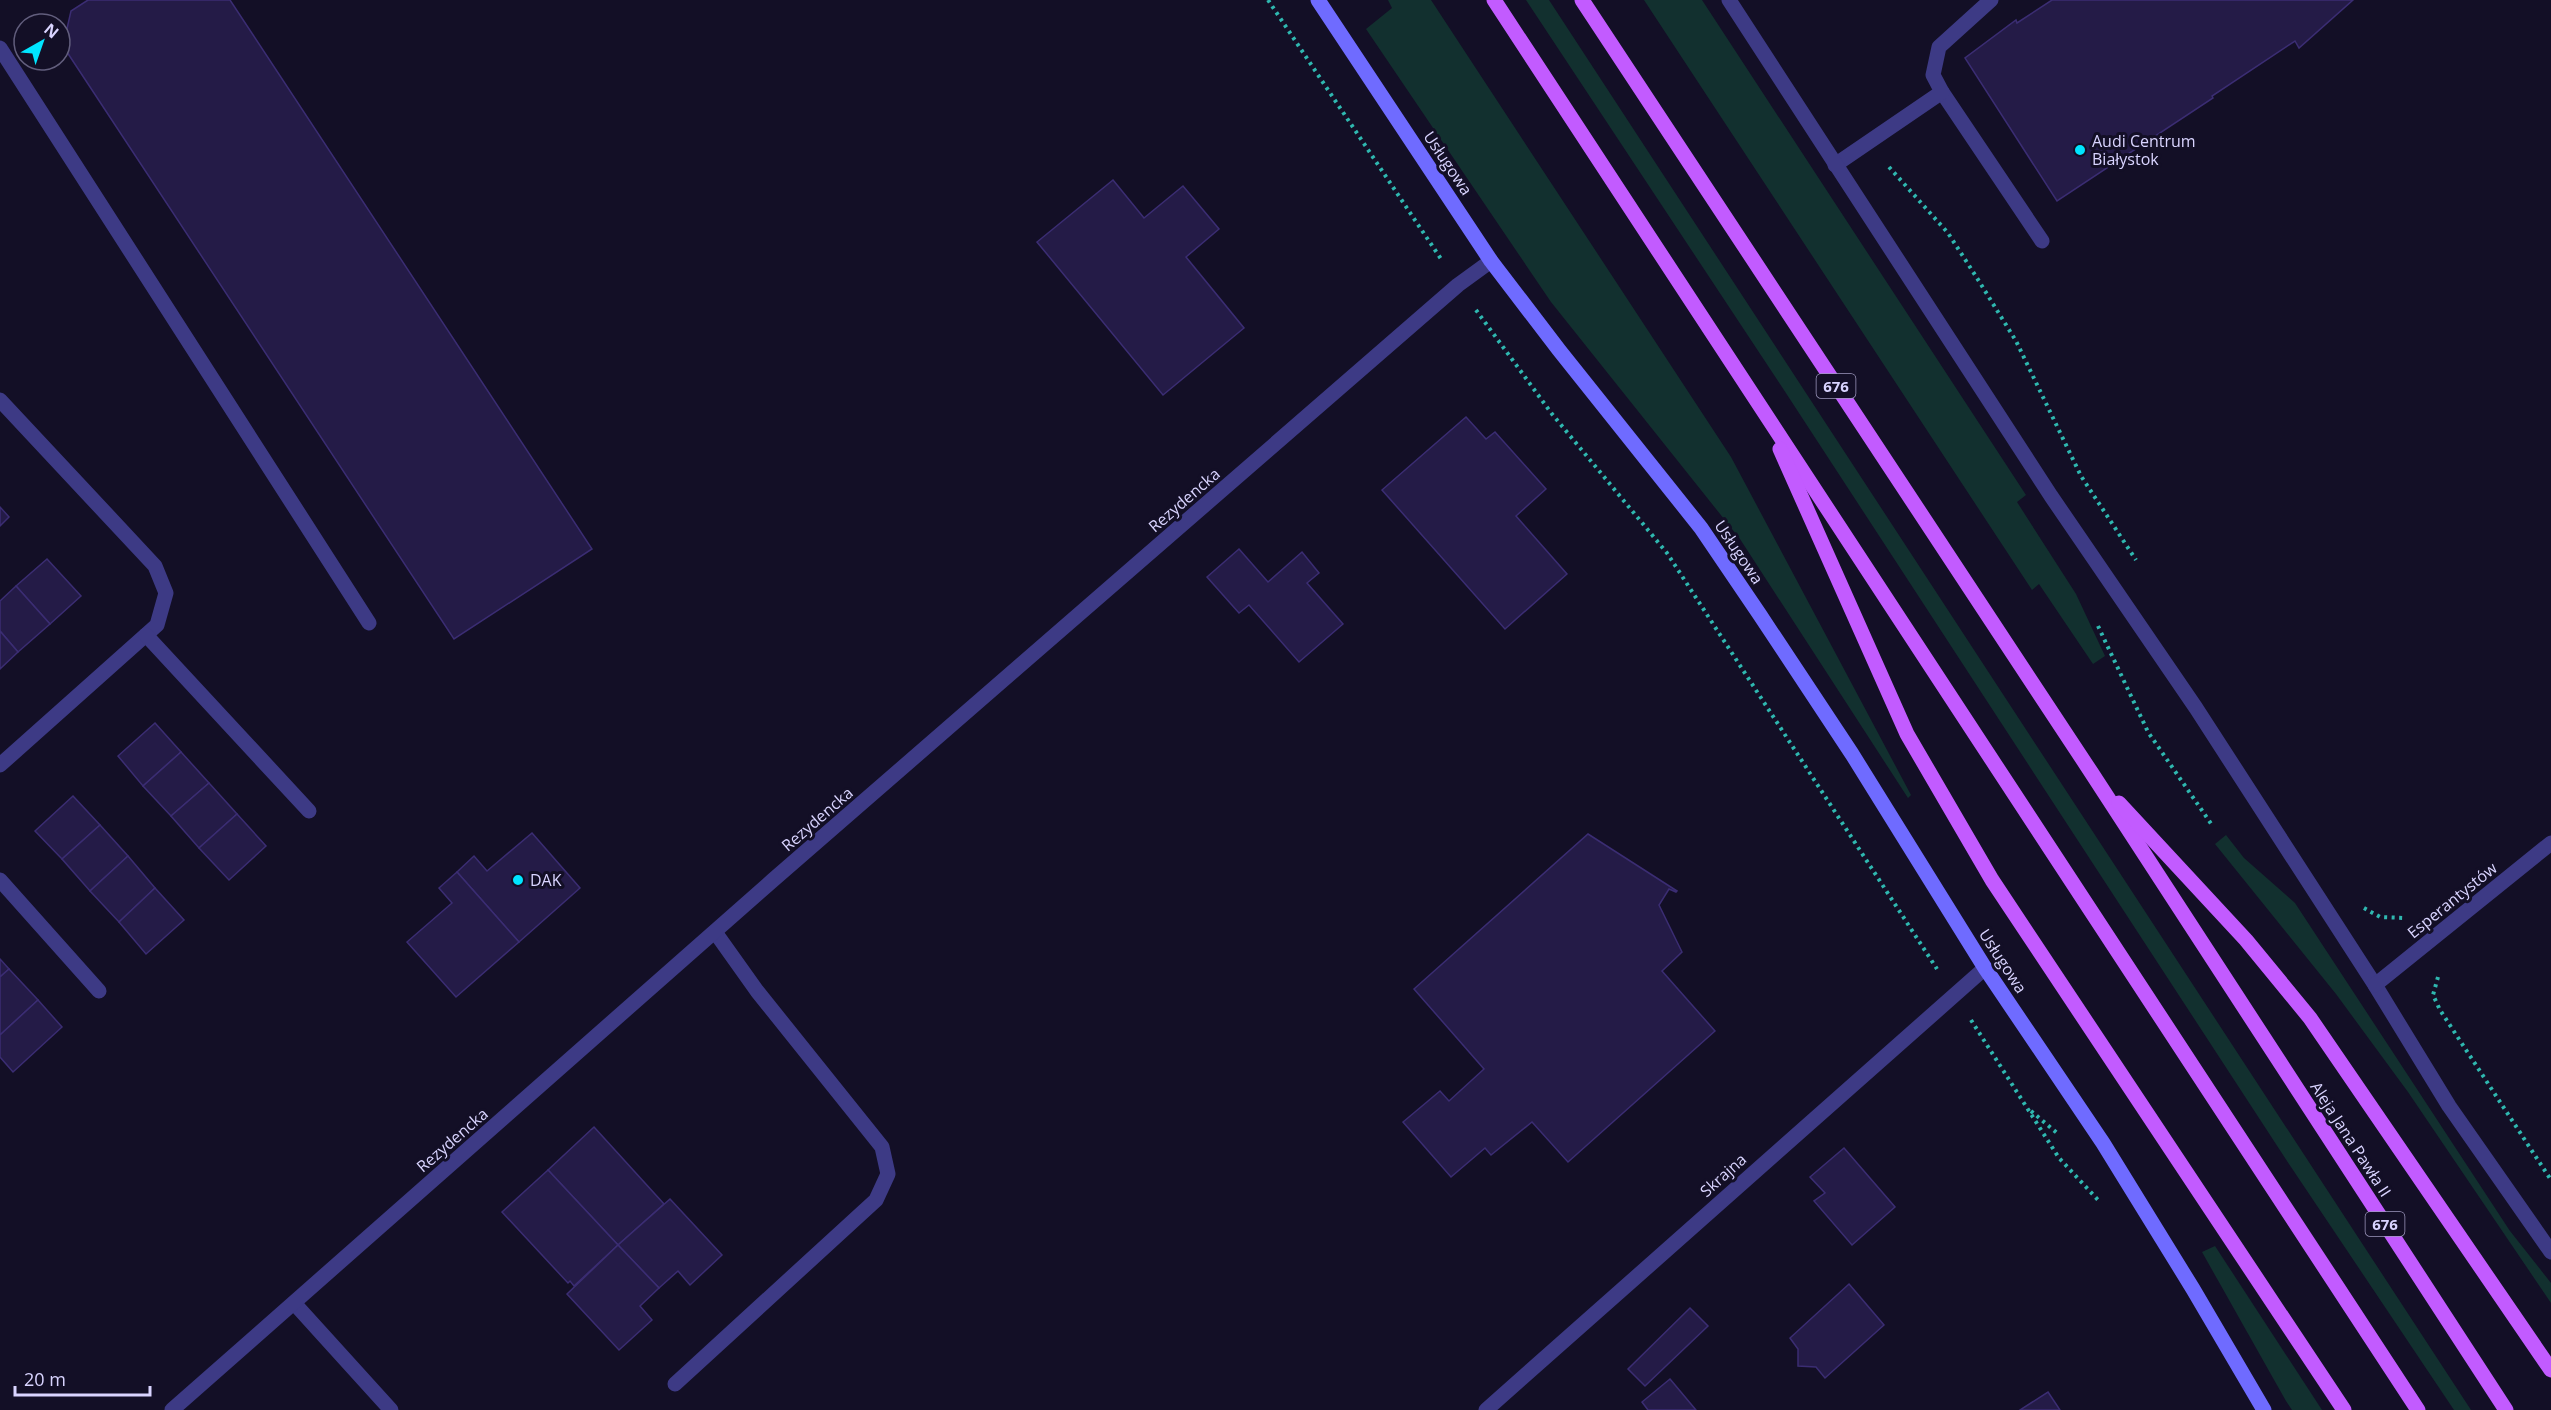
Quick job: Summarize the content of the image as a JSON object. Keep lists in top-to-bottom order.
{
  "streets": {
    "main road": ["676", "Aleja Jana Pawła II"],
    "street": [
      "Usługowa",
      "Rezydencka",
      "Esperantystów",
      "Skrajna"
    ]
  },
  "crossings": [
    ["Usługowa", "Rezydencka"],
    ["Usługowa", "Skrajna"],
    ["676", "Aleja Jana Pawła II"]
  ],
  "places": ["Audi Centrum Białystok", "DAK"],
  "scale_bar": "20 m",
  "north": "top right"
}
